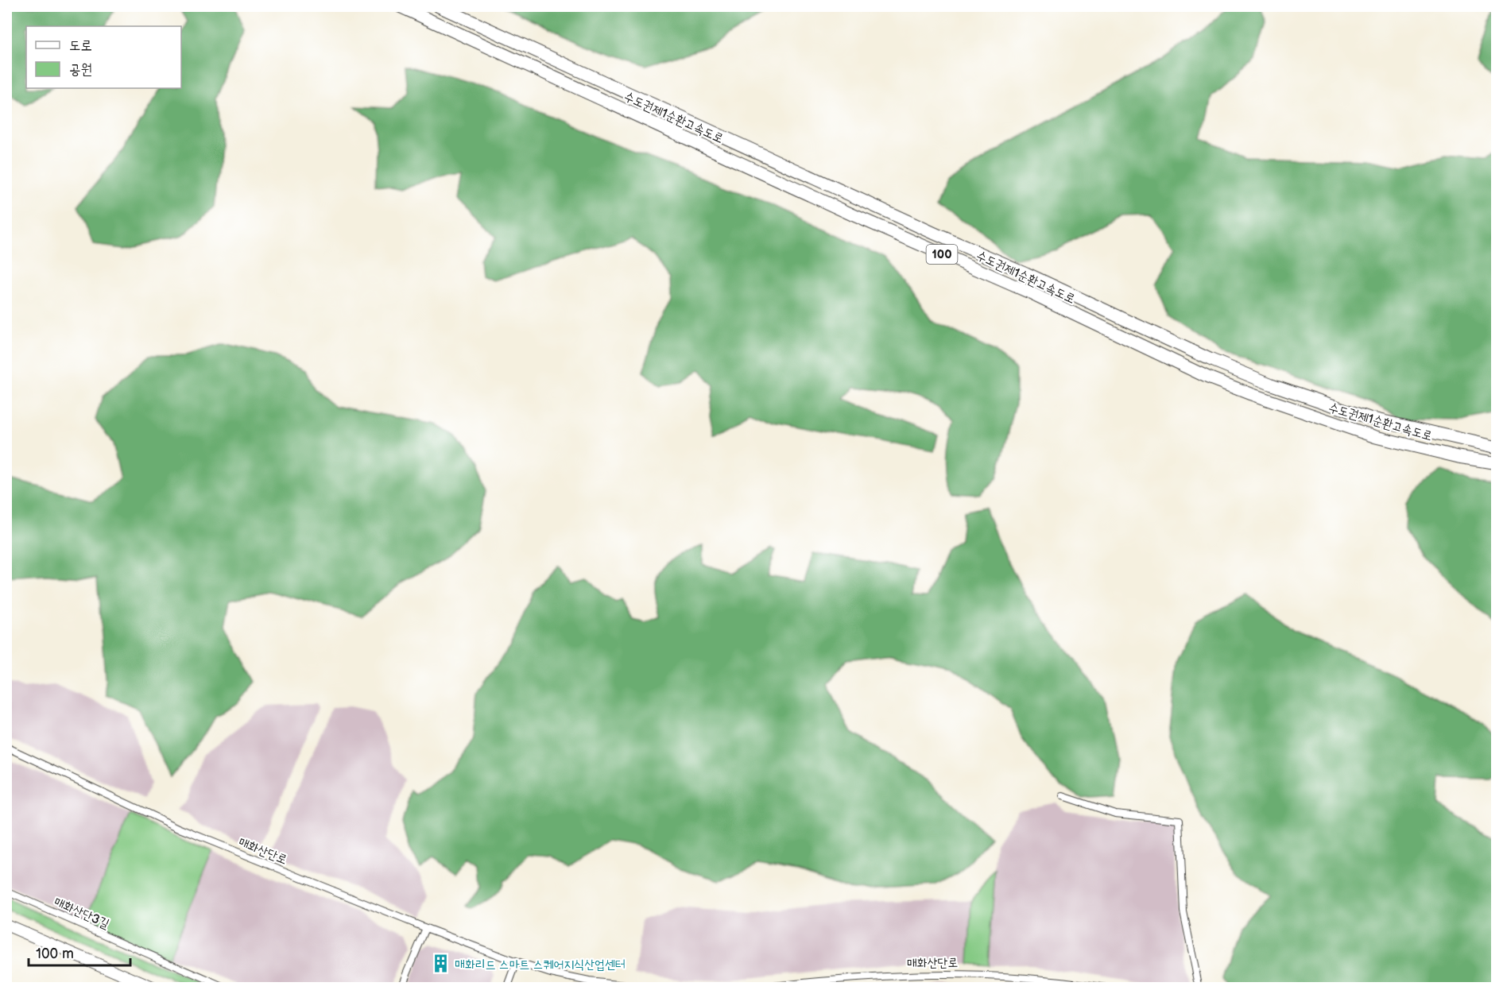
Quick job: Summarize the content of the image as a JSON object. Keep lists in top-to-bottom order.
{
  "streets": {
    "highway": ["수도권제1순환고속도로", "100"],
    "street": ["매화산단로", "매화산단3길"]
  },
  "places": {
    "building": ["매화리드 스마트 스퀘어지식산업센터"]
  },
  "legend": ["도로", "공원"],
  "scale_bar": "100 m"
}
